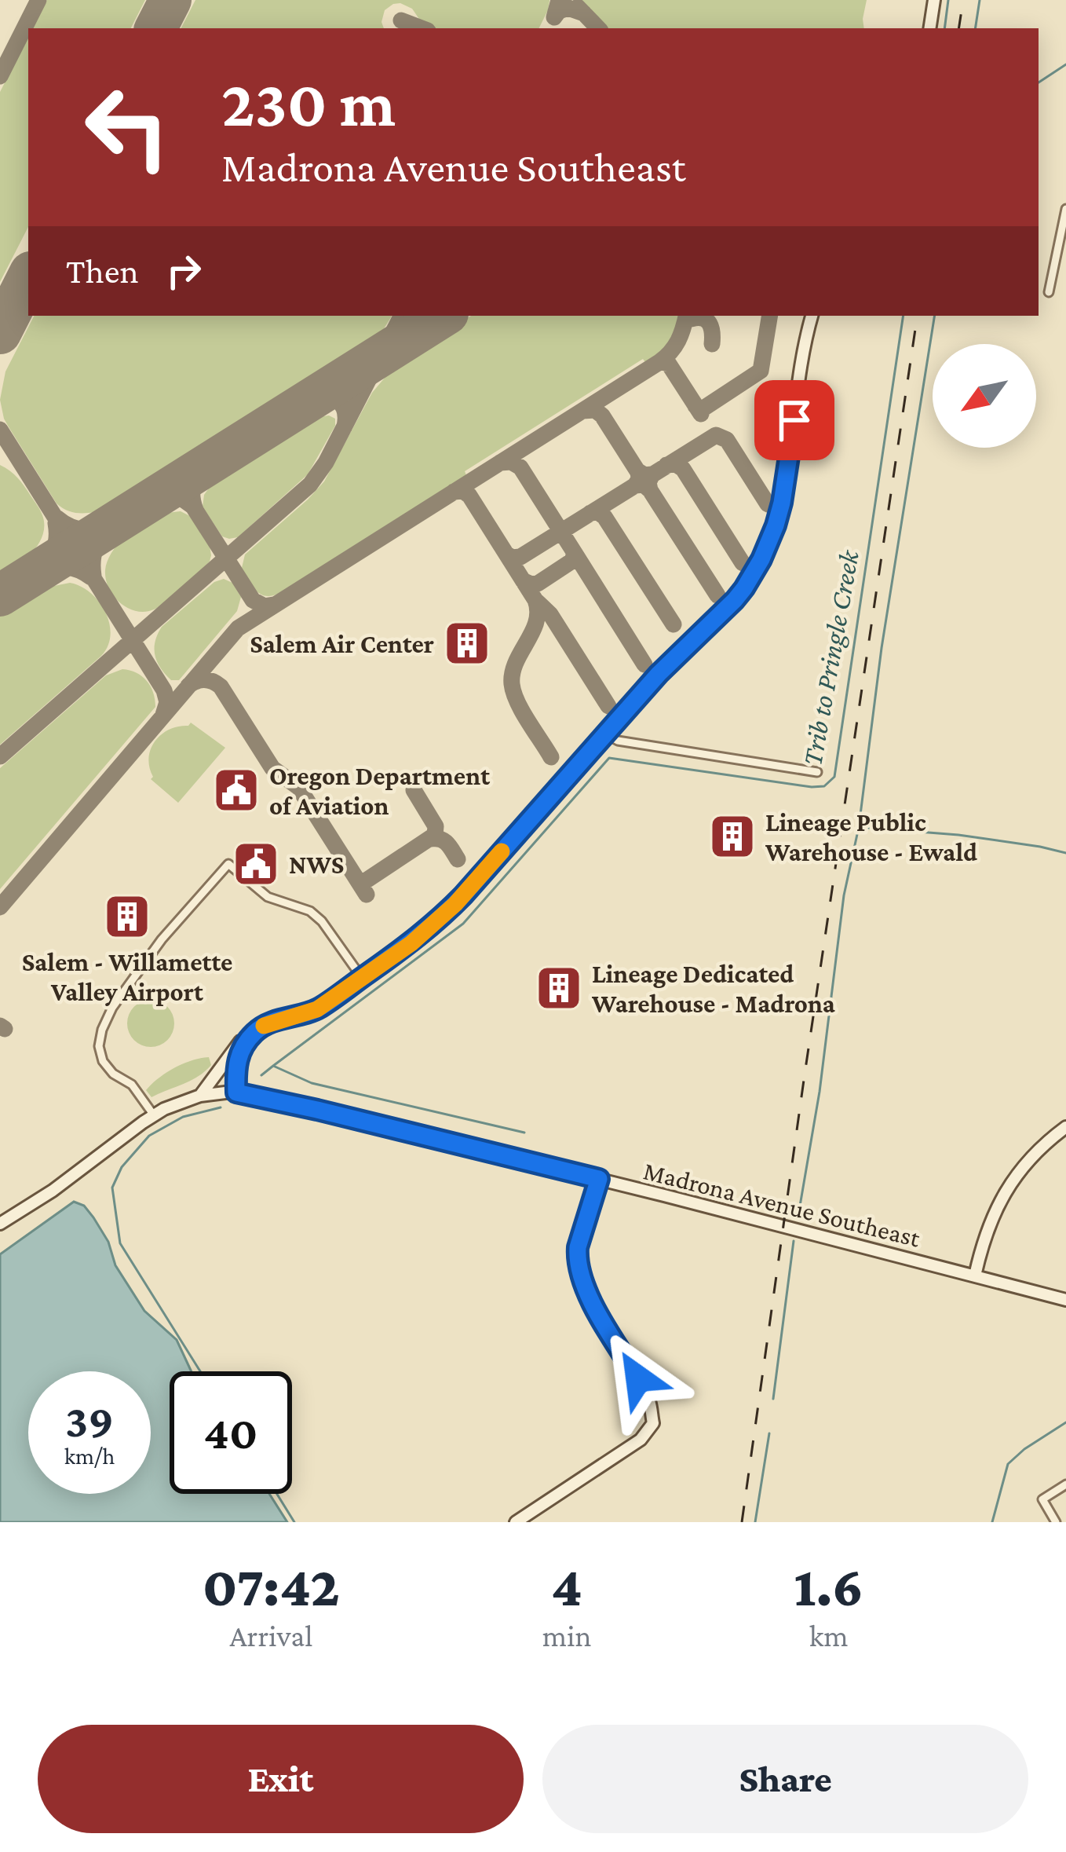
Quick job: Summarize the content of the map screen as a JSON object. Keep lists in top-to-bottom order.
{
  "streets": {
    "street": ["Madrona Avenue Southeast"]
  },
  "water": ["Trib to Pringle Creek"],
  "places": {
    "building": [
      "Salem Air Center",
      "Lineage Public Warehouse - Ewald",
      "Salem - Willamette Valley Airport",
      "Lineage Dedicated Warehouse - Madrona"
    ],
    "public building": ["Oregon Department of Aviation", "NWS"]
  },
  "north": "bottom left",
  "page": {
    "turn": ["230 m", "Madrona Avenue Southeast"],
    "then": "Then",
    "speed": "39 km/h",
    "limit": "40",
    "eta": [
      "07:42",
      "Arrival",
      "4",
      "min",
      "1.6",
      "km"
    ],
    "buttons": ["Exit", "Share"]
  }
}
